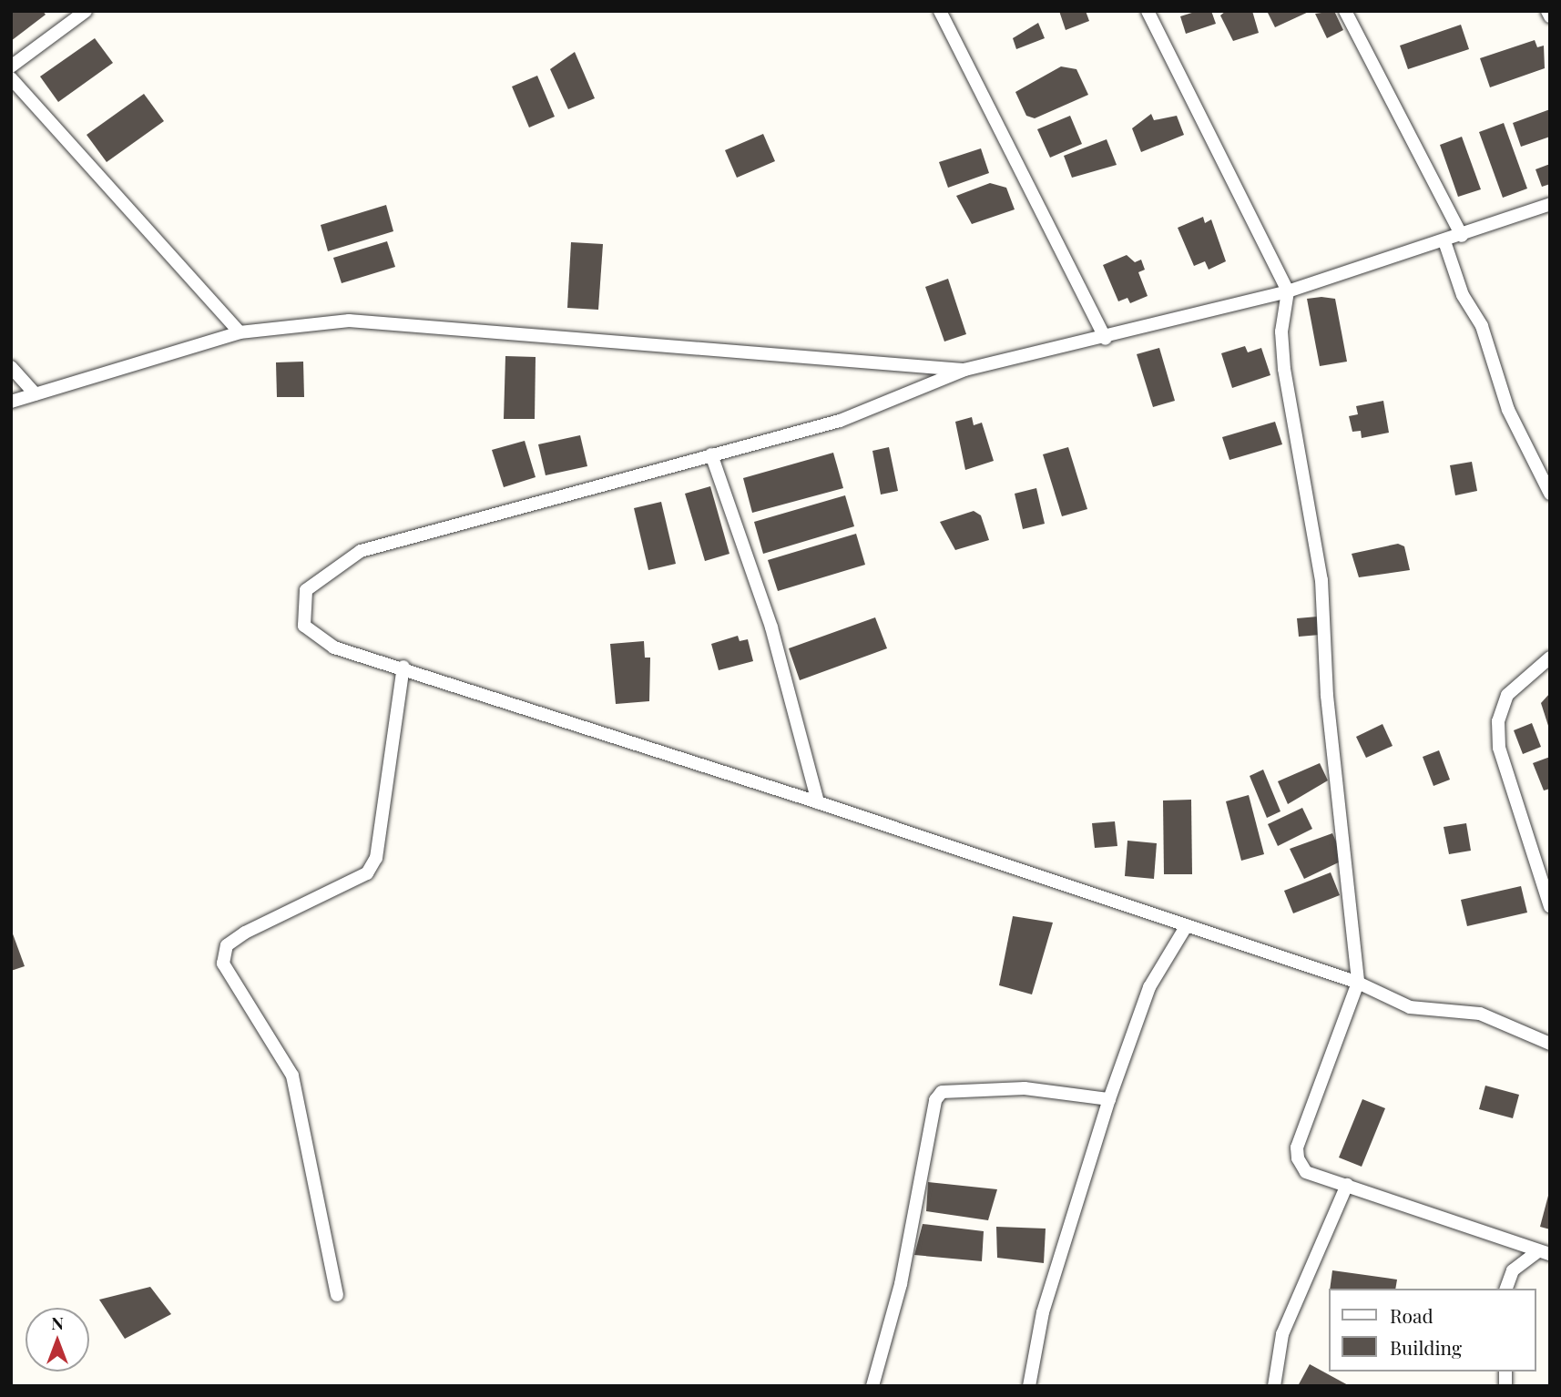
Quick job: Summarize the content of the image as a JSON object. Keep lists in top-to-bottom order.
{
  "legend": ["Road", "Building"],
  "north": "top"
}
